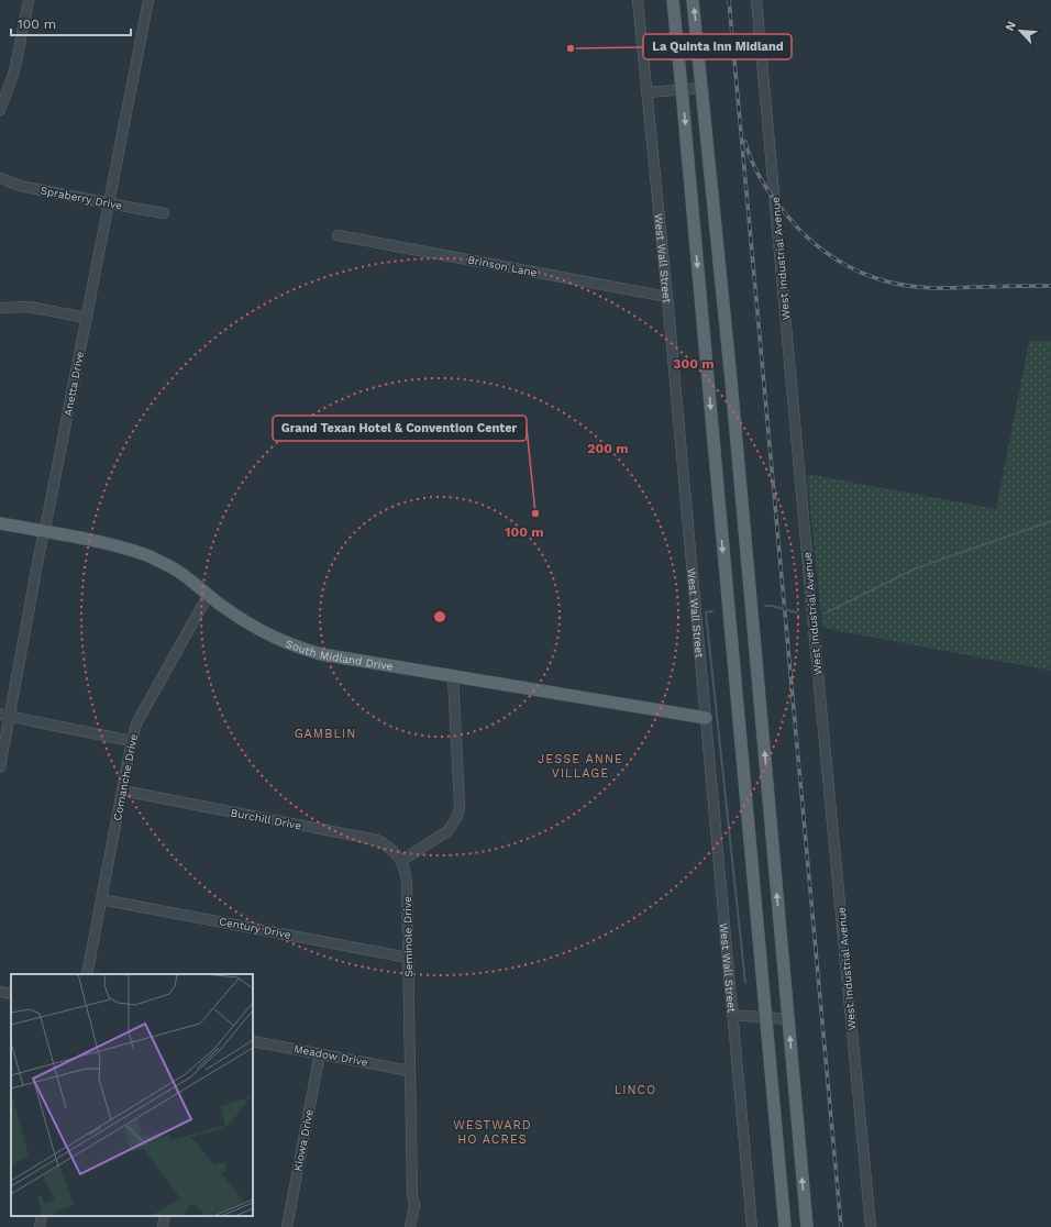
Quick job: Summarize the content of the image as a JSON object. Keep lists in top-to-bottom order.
{
  "streets": {
    "main road": ["South Midland Drive"],
    "street": [
      "Spraberry Drive",
      "West Wall Street",
      "West Industrial Avenue",
      "Brinson Lane",
      "Anetta Drive",
      "Comanche Drive",
      "Burchill Drive",
      "Century Drive",
      "Seminole Drive",
      "Meadow Drive",
      "Kiowa Drive"
    ]
  },
  "crossings": [
    ["Spraberry Drive", "Anetta Drive"],
    ["West Wall Street", "Brinson Lane"],
    ["West Wall Street", "South Midland Drive"],
    ["Anetta Drive", "South Midland Drive"],
    ["South Midland Drive", "Comanche Drive"],
    ["Comanche Drive", "Burchill Drive"],
    ["Comanche Drive", "Century Drive"],
    ["Burchill Drive", "Seminole Drive"],
    ["Century Drive", "Seminole Drive"],
    ["Seminole Drive", "Meadow Drive"],
    ["Meadow Drive", "Kiowa Drive"]
  ],
  "districts": [
    "GAMBLIN",
    "JESSE ANNE VILLAGE",
    "LINCO",
    "WESTWARD HO ACRES"
  ],
  "places": ["La Quinta Inn Midland", "Grand Texan Hotel & Convention Center"],
  "scale_bar": "100 m",
  "north": "top left",
  "rings": ["300 m", "200 m", "100 m"]
}
